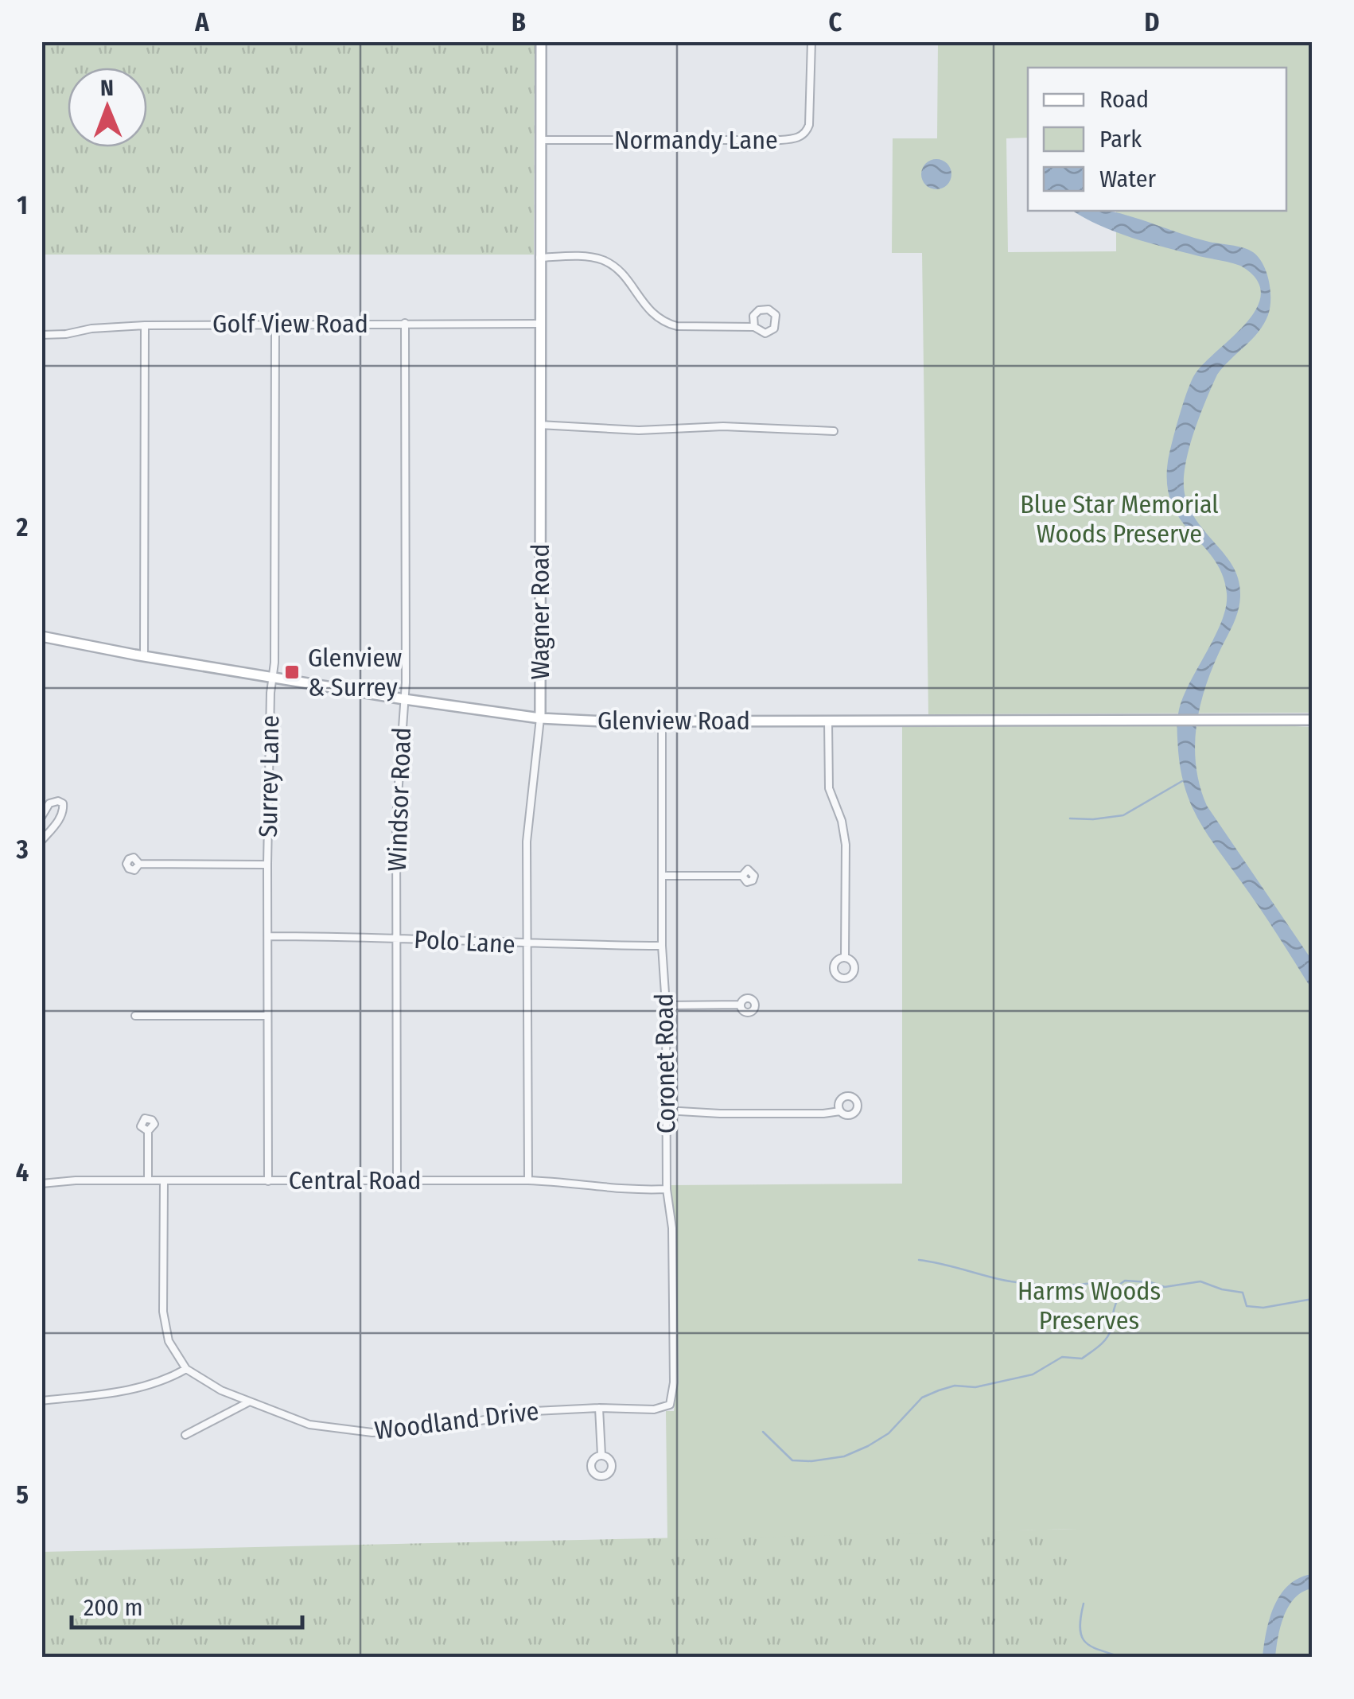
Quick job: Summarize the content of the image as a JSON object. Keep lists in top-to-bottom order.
{
  "streets": {
    "main road": ["Wagner Road", "Glenview Road"],
    "street": [
      "Normandy Lane",
      "Golf View Road",
      "Surrey Lane",
      "Windsor Road",
      "Polo Lane",
      "Coronet Road",
      "Central Road",
      "Woodland Drive"
    ]
  },
  "crossings": [
    ["Normandy Lane", "Wagner Road"],
    ["Golf View Road", "Wagner Road"],
    ["Golf View Road", "Surrey Lane"],
    ["Golf View Road", "Windsor Road"],
    ["Wagner Road", "Glenview Road"],
    ["Wagner Road", "Polo Lane"],
    ["Wagner Road", "Central Road"],
    ["Glenview Road", "Surrey Lane"],
    ["Glenview Road", "Windsor Road"],
    ["Glenview Road", "Coronet Road"],
    ["Surrey Lane", "Polo Lane"],
    ["Surrey Lane", "Central Road"],
    ["Windsor Road", "Polo Lane"],
    ["Windsor Road", "Central Road"],
    ["Polo Lane", "Coronet Road"],
    ["Coronet Road", "Central Road"],
    ["Coronet Road", "Woodland Drive"]
  ],
  "parks": ["Blue Star Memorial Woods Preserve", "Harms Woods Preserves"],
  "places": {
    "transit": ["Glenview & Surrey"]
  },
  "legend": ["Road", "Park", "Water"],
  "scale_bar": "200 m",
  "north": "top",
  "grid": {
    "columns": [
      "A",
      "B",
      "C",
      "D"
    ],
    "rows": [
      "1",
      "2",
      "3",
      "4",
      "5"
    ]
  }
}
